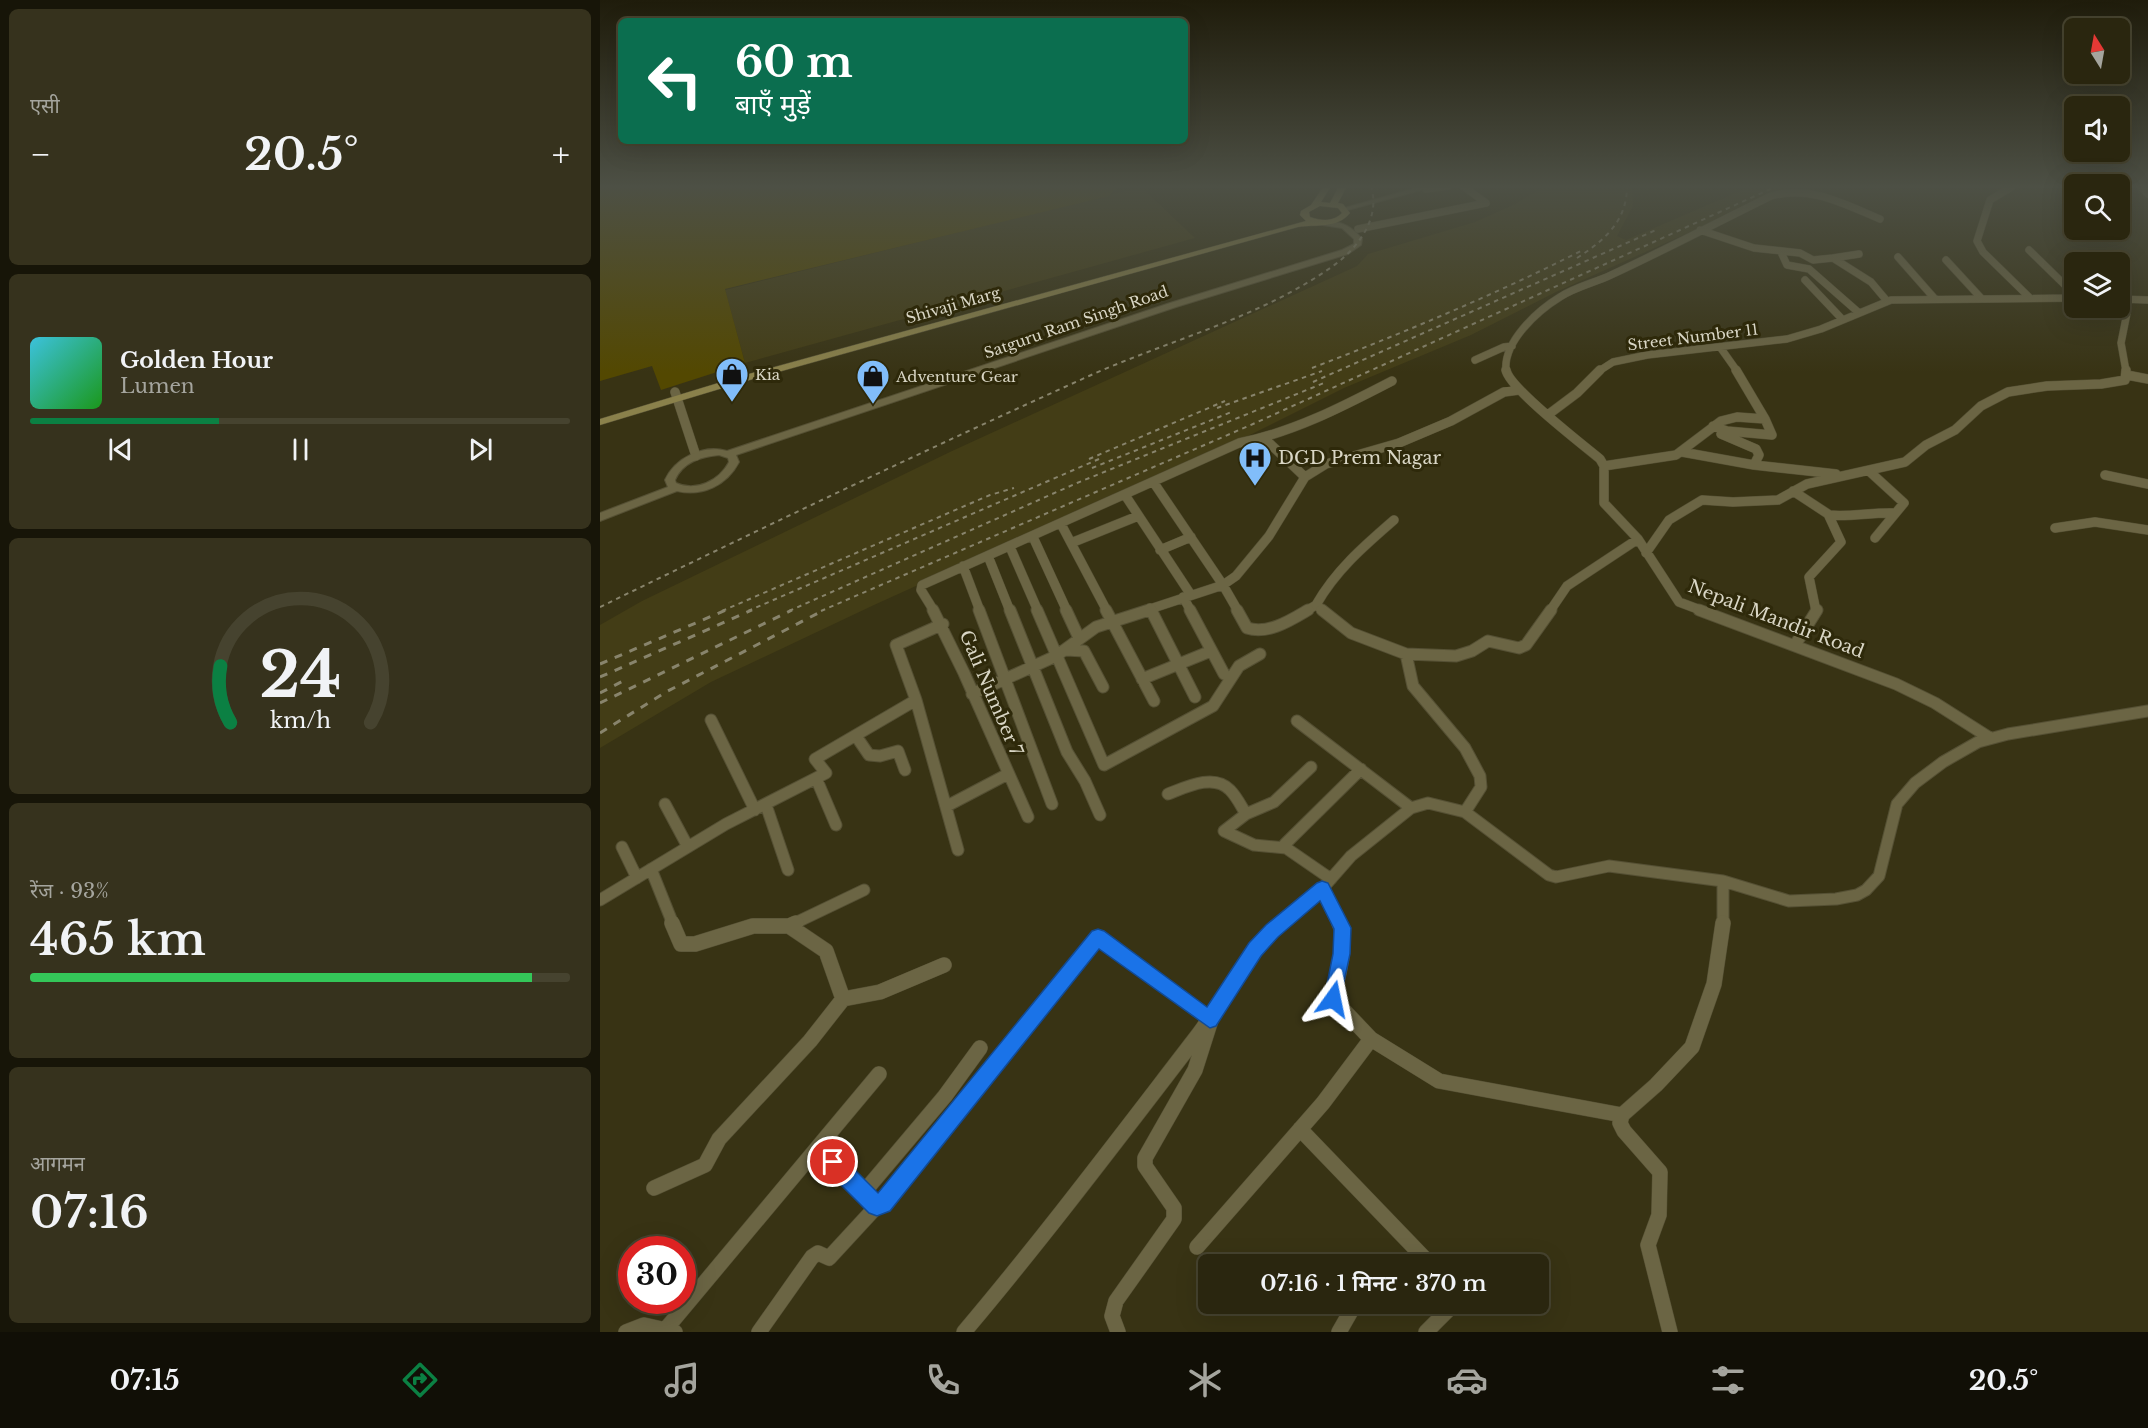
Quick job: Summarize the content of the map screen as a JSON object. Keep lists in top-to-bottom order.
{
  "streets": {
    "main road": ["Shivaji Marg"],
    "street": [
      "Satguru Ram Singh Road",
      "Street Number 11",
      "Nepali Mandir Road",
      "Gali Number 7"
    ]
  },
  "places": {
    "shop": ["Kia", "Adventure Gear"],
    "hospital": ["DGD Prem Nagar"]
  },
  "north": "top",
  "page": {
    "tile": [
      "एसी",
      ["रेंज · 93%", "465 km"],
      ["आगमन", "07:16"]
    ],
    "turn": ["60 m", "बाएँ मुड़ें"],
    "heat": ["−", "20.5°", "+"],
    "song": ["Golden Hour", "Lumen"],
    "limit": "30",
    "trip": "07:16 · 1 मिनट · 370 m",
    "tabs": ["07:15", "20.5°"],
    "gauge": ["24", "km/h"]
  }
}
